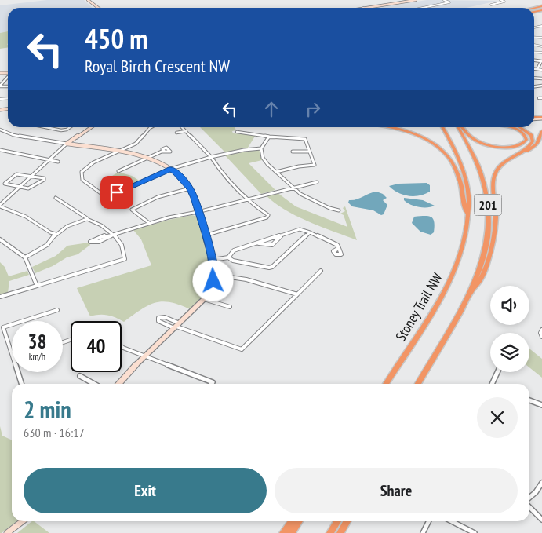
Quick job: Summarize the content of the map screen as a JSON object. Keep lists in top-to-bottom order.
{
  "streets": {
    "highway": ["201", "Stoney Trail NW"]
  },
  "page": {
    "turn": ["450 m", "Royal Birch Crescent NW"],
    "speed": "38 km/h",
    "limit": "40",
    "heading": ["2 min", "630 m · 16:17"],
    "buttons": ["Exit", "Share"]
  }
}
